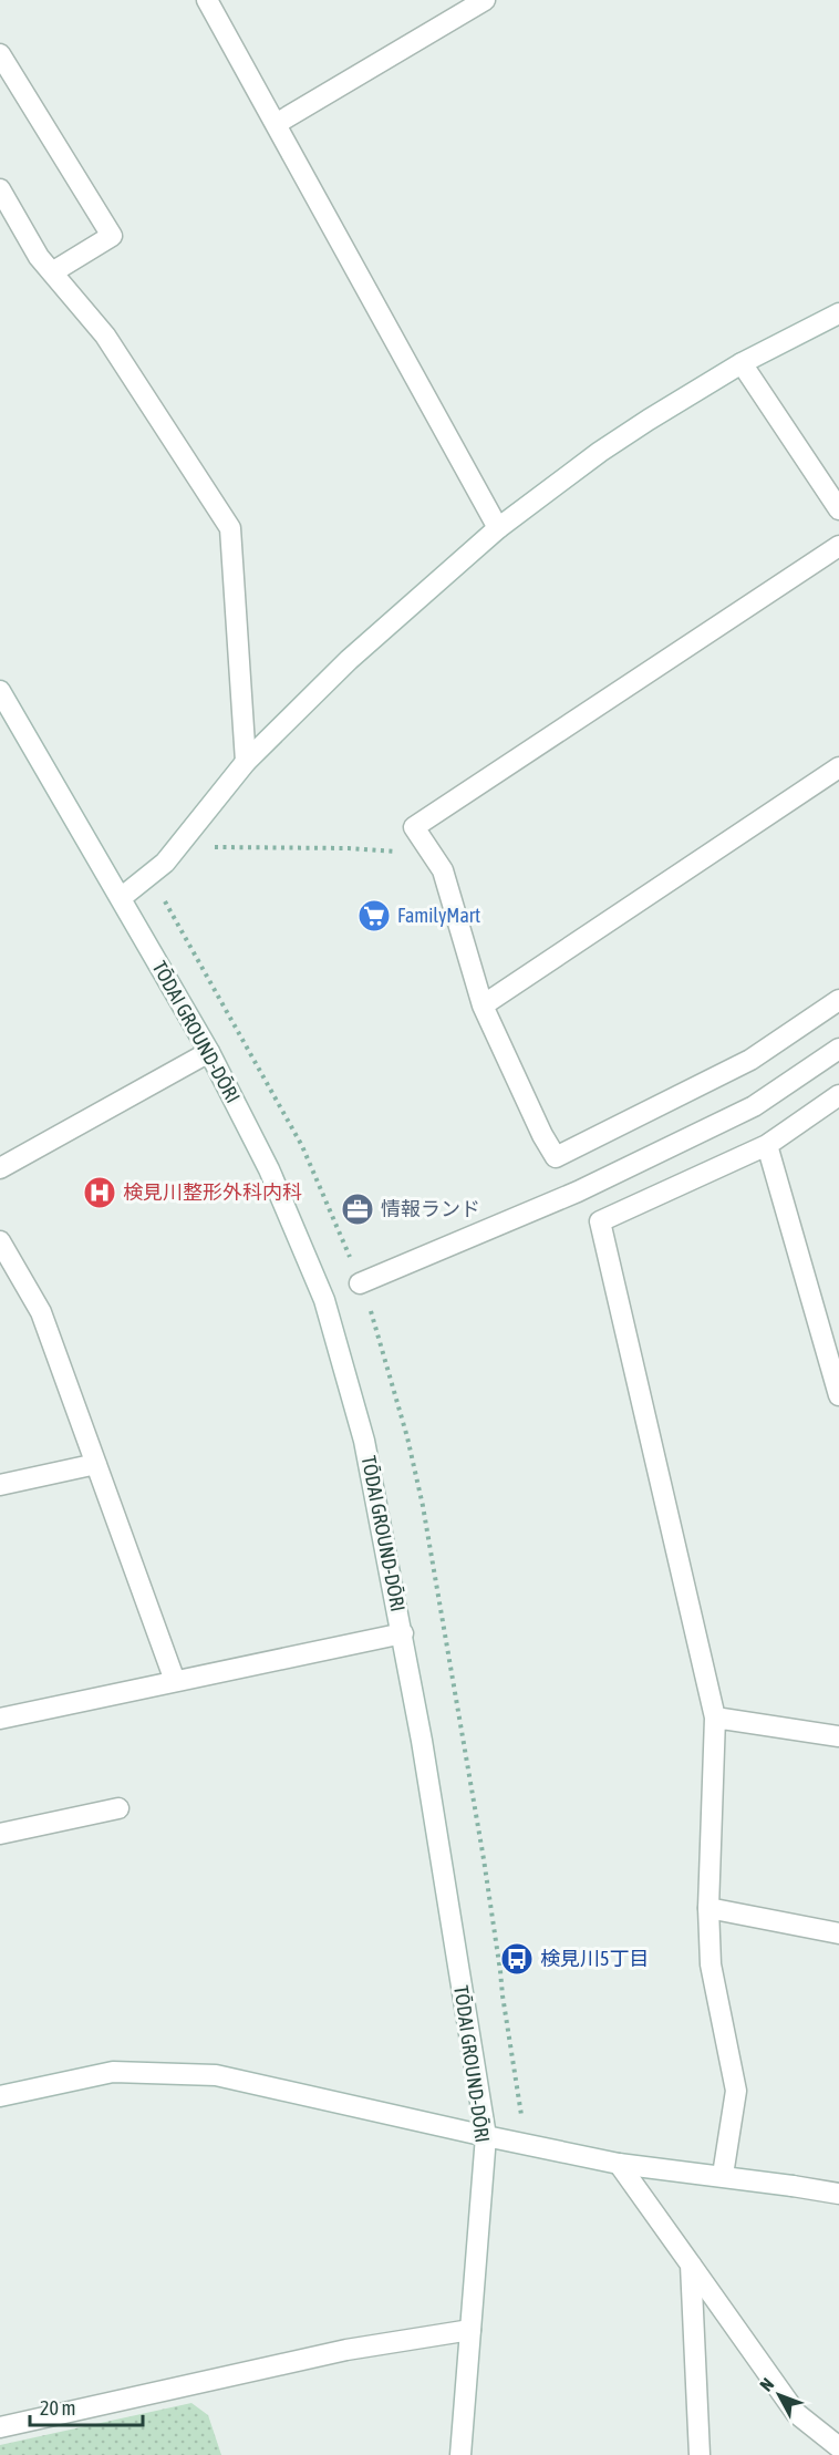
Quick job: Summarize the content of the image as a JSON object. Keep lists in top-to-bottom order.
{
  "streets": {
    "street": ["TŌDAI GROUND-DŌRI"]
  },
  "places": {
    "supermarket": ["FamilyMart"],
    "hospital": ["検見川整形外科内科"],
    "office": ["情報ランド"],
    "bus stop": ["検見川5丁目"]
  },
  "scale_bar": "20 m",
  "north": "top left"
}
